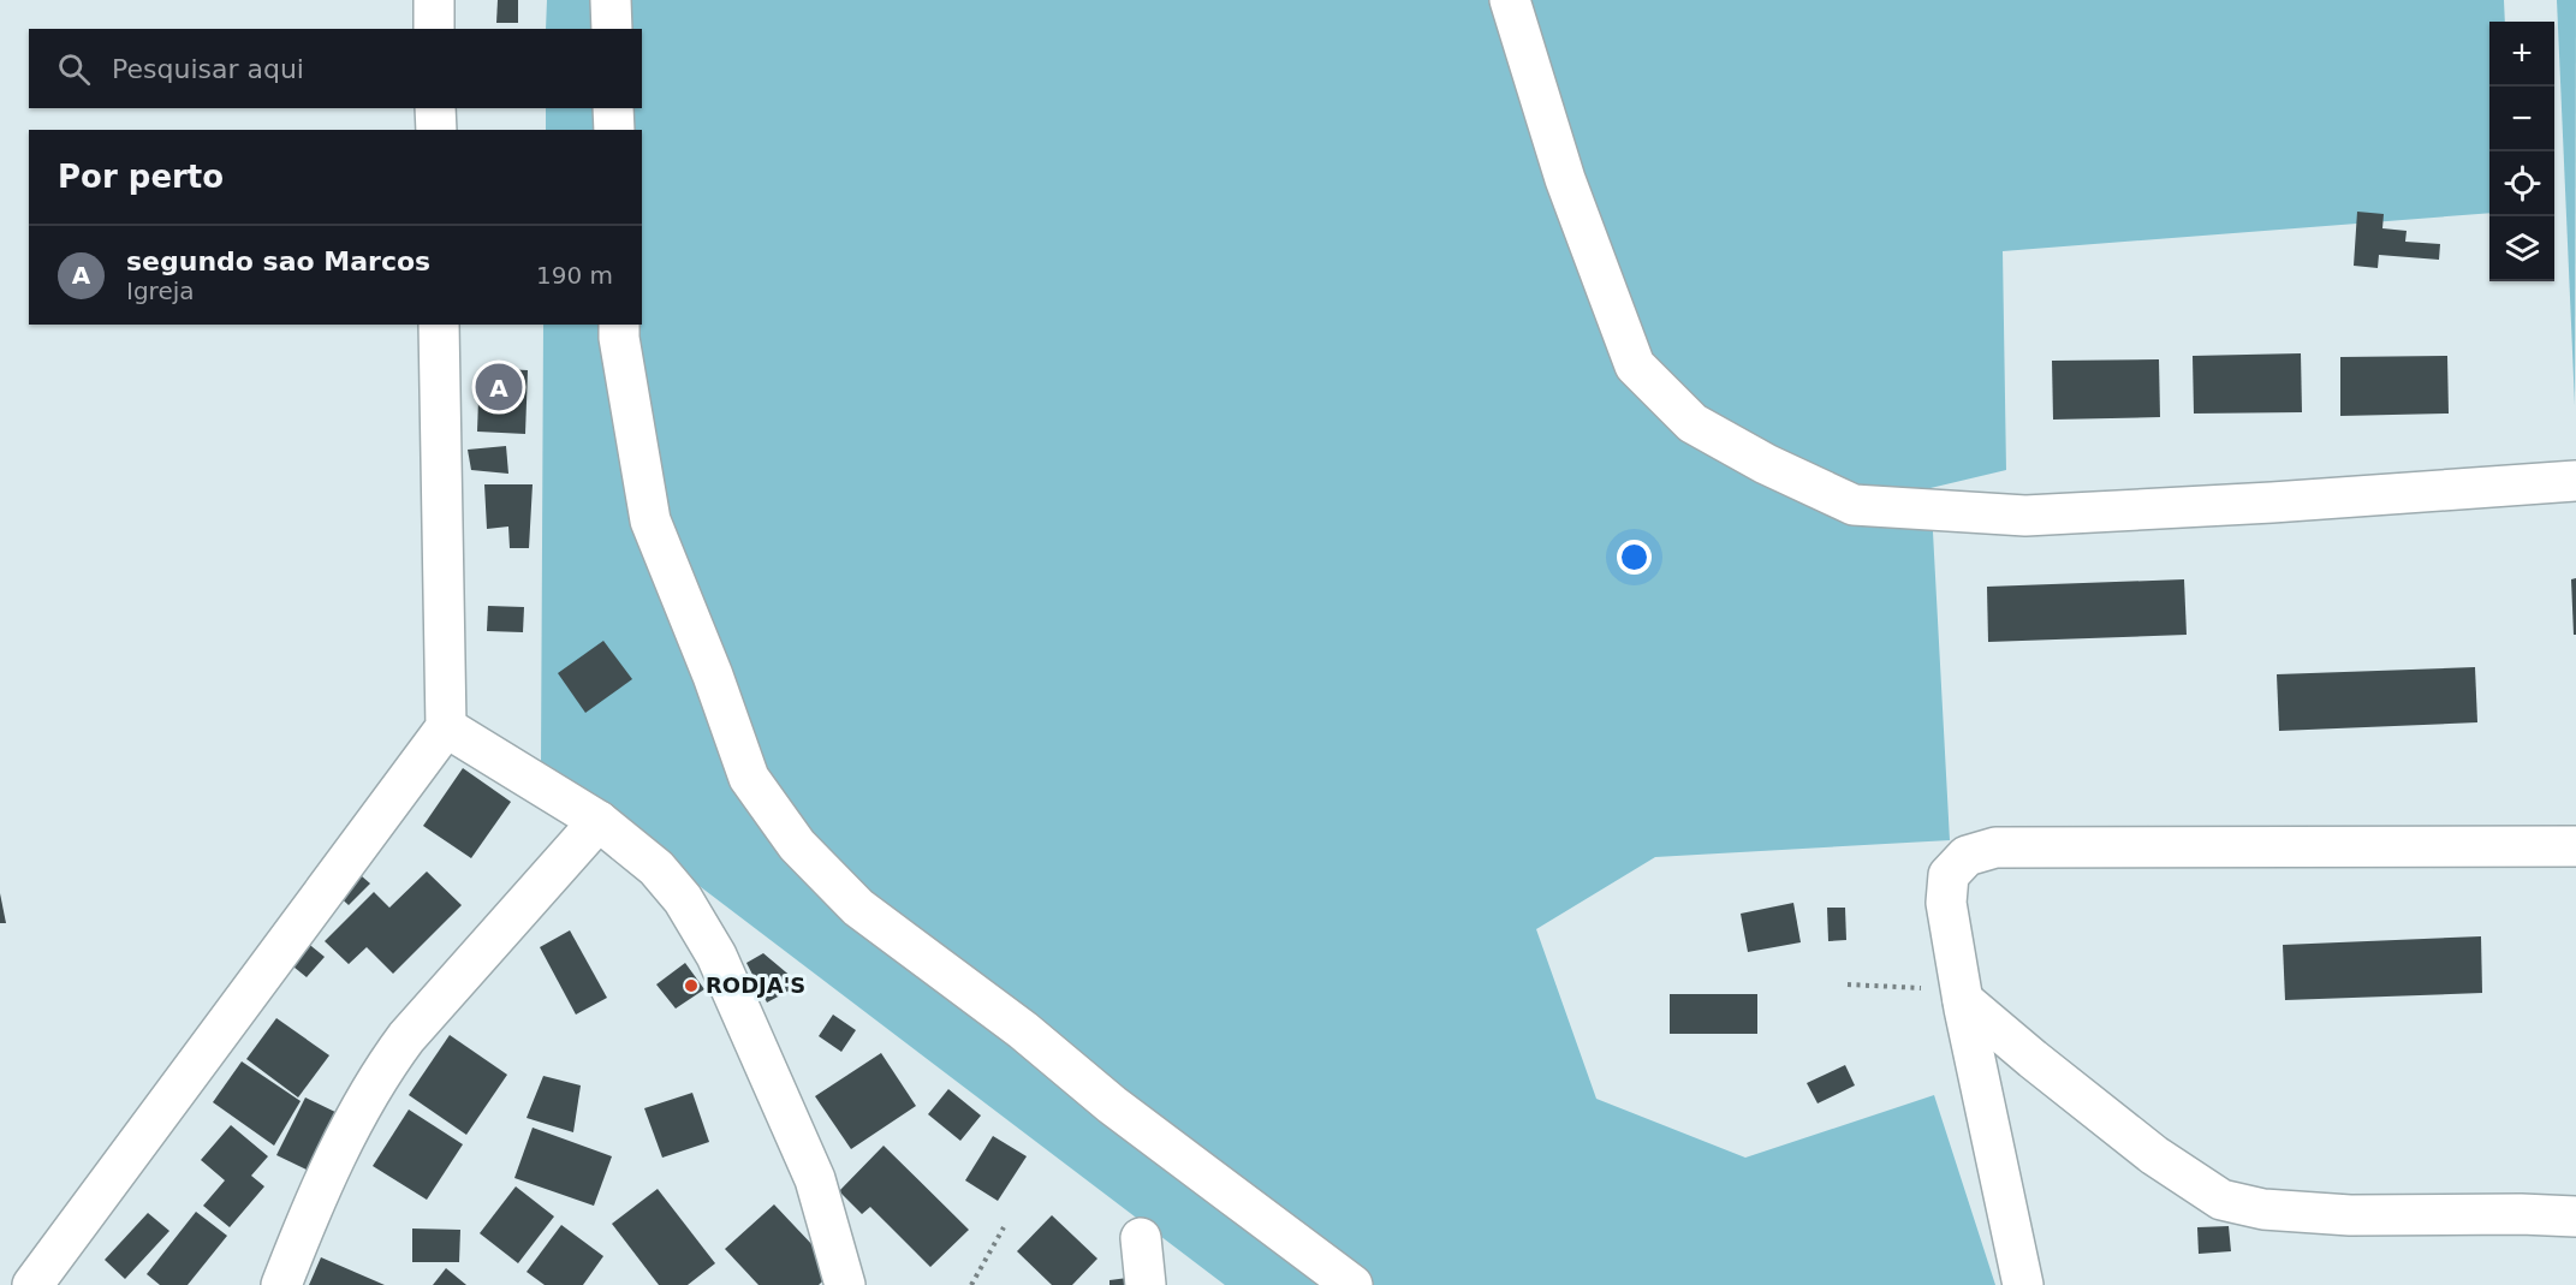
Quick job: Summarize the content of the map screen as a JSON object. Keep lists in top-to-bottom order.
{
  "places": ["RODJA'S"],
  "page": {
    "map_buttons": ["+", "−"],
    "search": "Pesquisar aqui",
    "heading": "Por perto",
    "list": [
      {
        "mark": "A",
        "name": "segundo sao Marcos",
        "note": "Igreja",
        "value": "190 m"
      }
    ],
    "pins": "A"
  }
}
